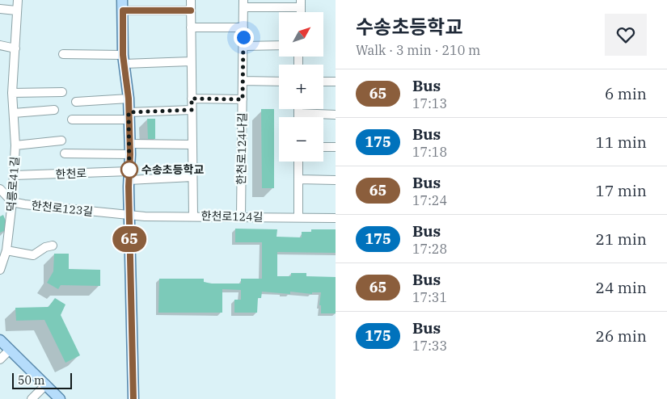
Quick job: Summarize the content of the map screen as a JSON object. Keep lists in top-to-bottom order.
{
  "streets": {
    "street": [
      "한천로124나길",
      "한천로",
      "덕릉로41길",
      "한천로123길",
      "한천로124길"
    ]
  },
  "crossings": [
    ["한천로124나길", "한천로124길"],
    ["한천로", "덕릉로41길"],
    ["덕릉로41길", "한천로123길"],
    ["한천로123길", "한천로124길"]
  ],
  "places": ["수송초등학교"],
  "lines": ["bus line 65"],
  "scale_bar": "50 m",
  "north": "top right",
  "page": {
    "on_map": "65",
    "heading": ["수송초등학교", "Walk · 3 min · 210 m"],
    "map_buttons": ["+", "−"],
    "list": [
      {
        "mark": "65",
        "name": "Bus",
        "note": "17:13",
        "value": "6 min"
      },
      {
        "mark": "175",
        "name": "Bus",
        "note": "17:18",
        "value": "11 min"
      },
      {
        "mark": "65",
        "name": "Bus",
        "note": "17:24",
        "value": "17 min"
      },
      {
        "mark": "175",
        "name": "Bus",
        "note": "17:28",
        "value": "21 min"
      },
      {
        "mark": "65",
        "name": "Bus",
        "note": "17:31",
        "value": "24 min"
      },
      {
        "mark": "175",
        "name": "Bus",
        "note": "17:33",
        "value": "26 min"
      }
    ],
    "scale": "50 m"
  }
}
